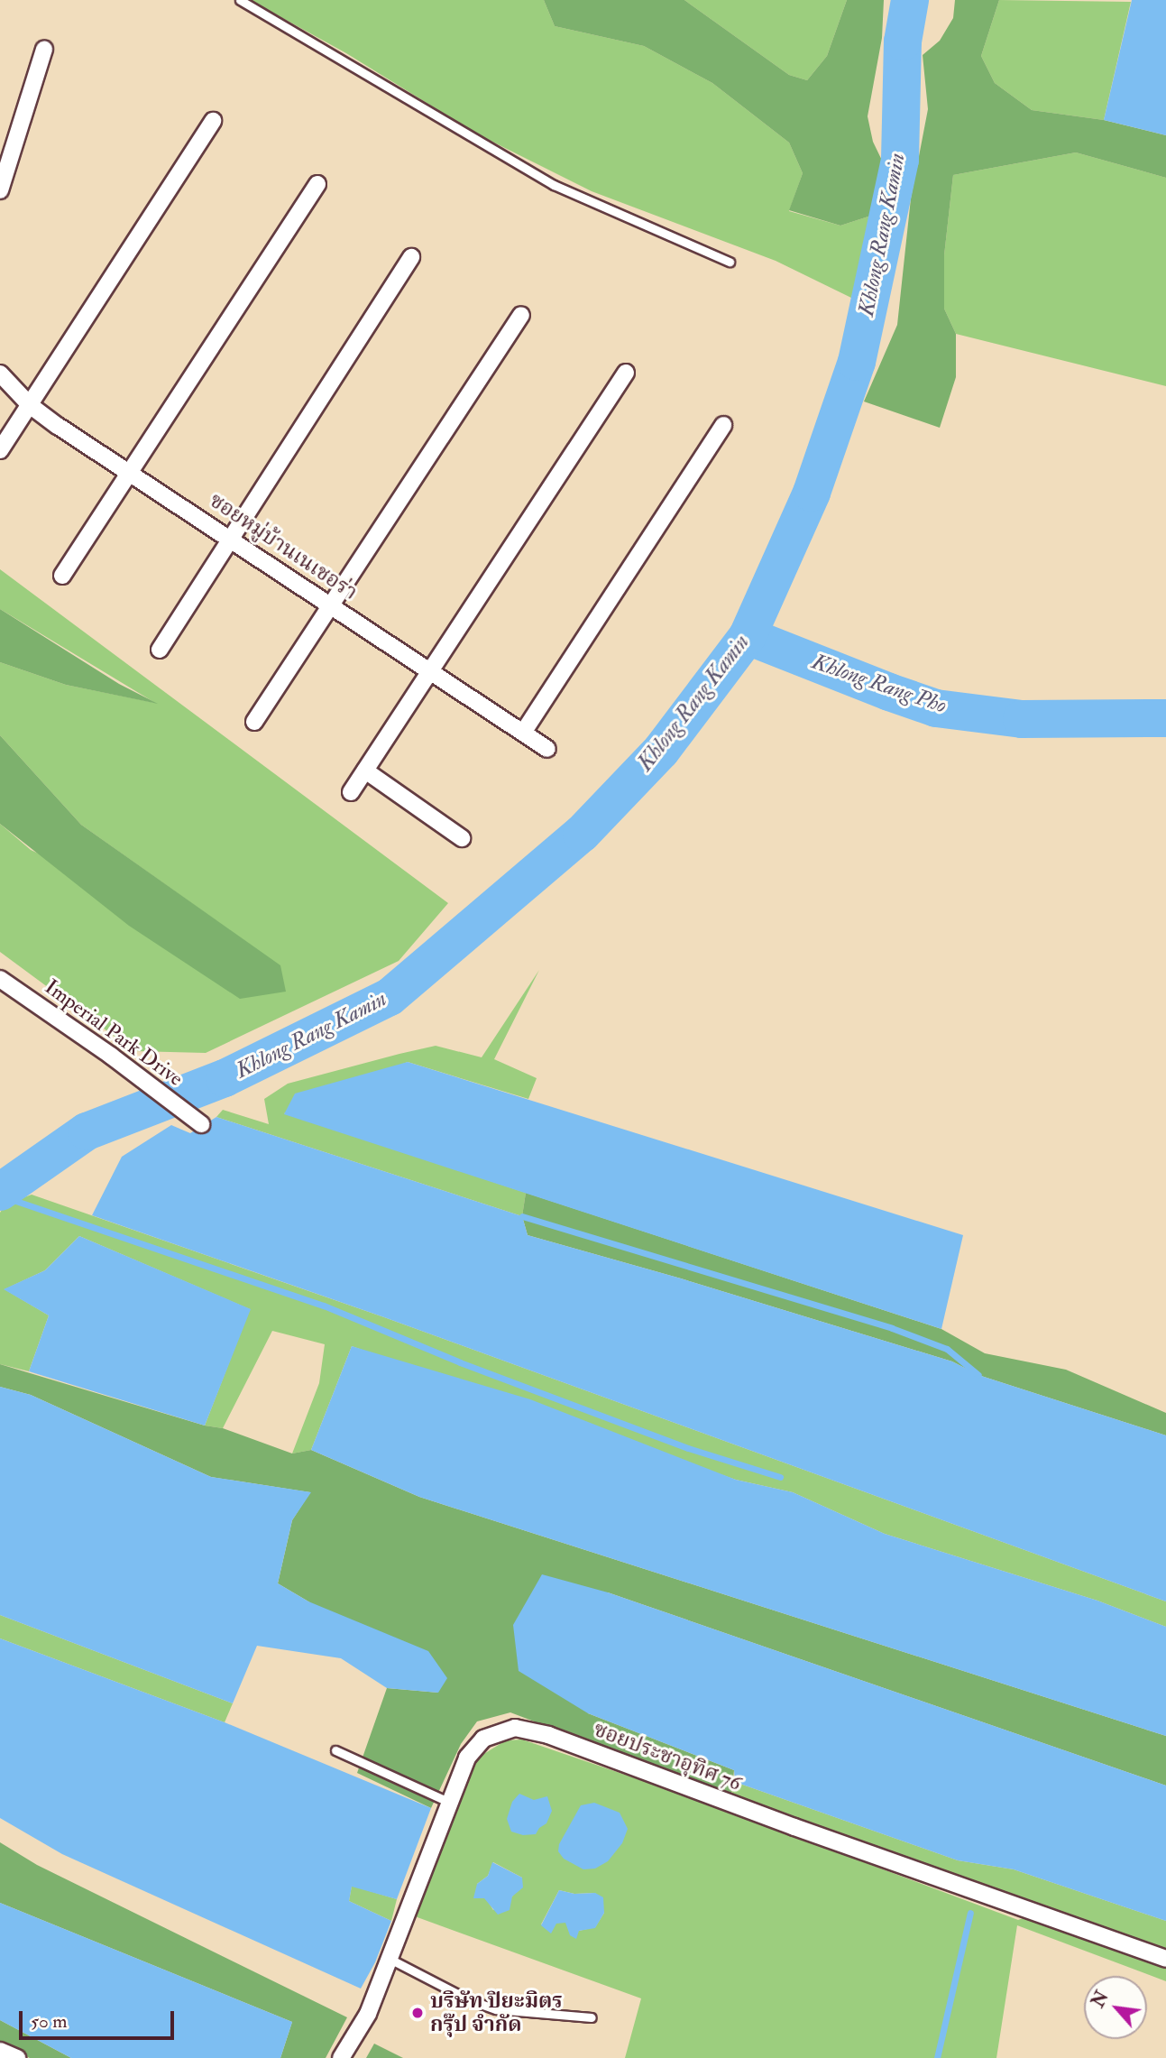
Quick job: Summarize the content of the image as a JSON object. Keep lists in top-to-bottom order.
{
  "streets": {
    "street": ["ซอยหมู่บ้านเนเชอร่า", "Imperial Park Drive", "ซอยประชาอุทิศ 76"]
  },
  "water": ["Khlong Rang Kamin", "Khlong Rang Pho"],
  "places": ["บริษัท ปิยะมิตร กรุ๊ป จำกัด"],
  "scale_bar": "50 m",
  "north": "top left"
}
